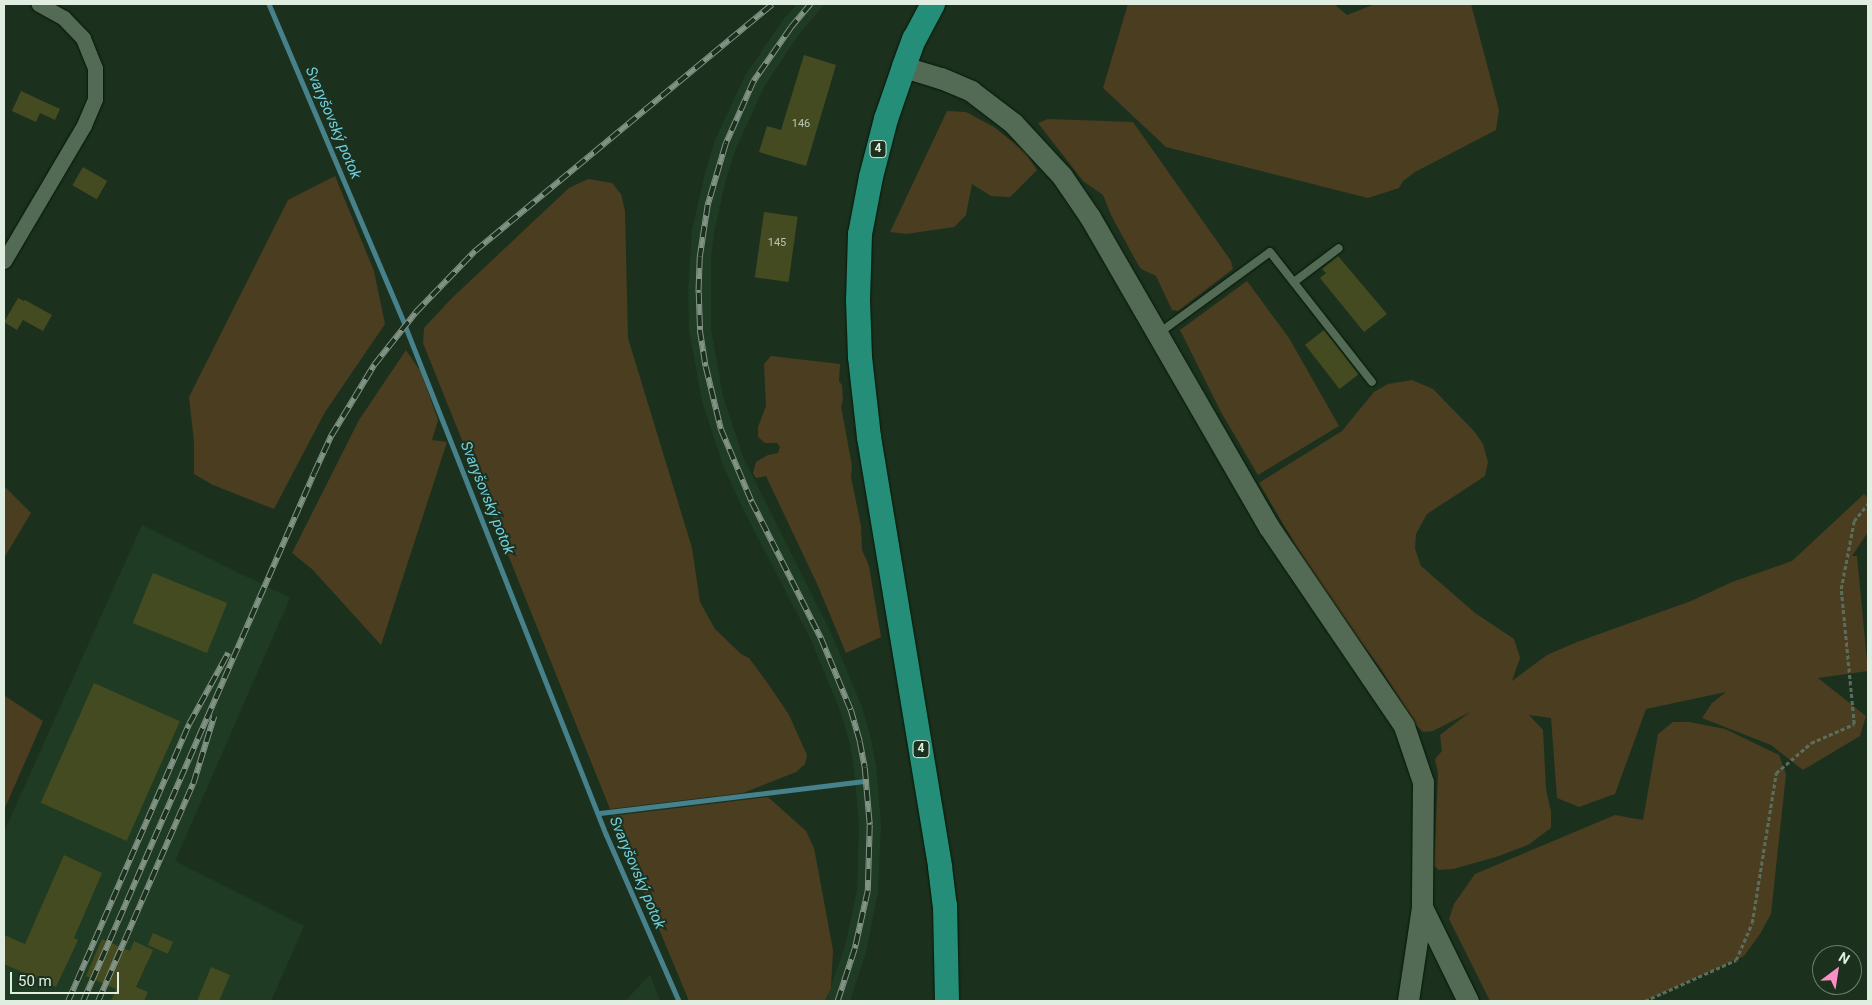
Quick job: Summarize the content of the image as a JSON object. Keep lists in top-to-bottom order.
{
  "streets": {
    "main road": ["4"]
  },
  "water": ["Svaryšovský potok"],
  "house_numbers": ["146", "145"],
  "scale_bar": "50 m",
  "north": "top right"
}
